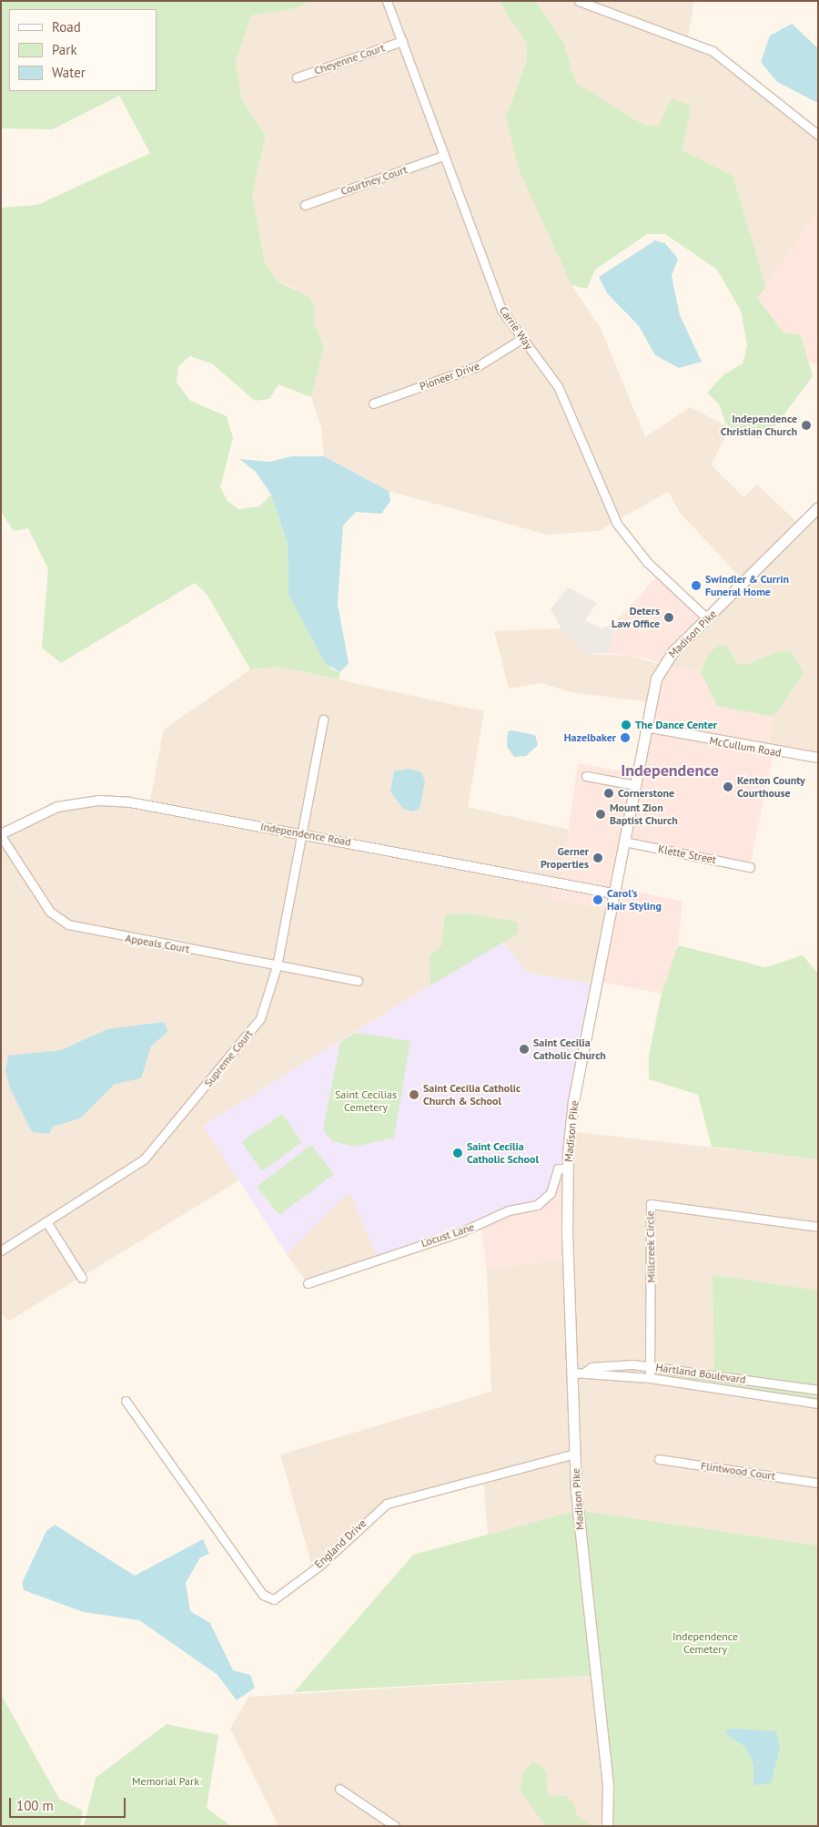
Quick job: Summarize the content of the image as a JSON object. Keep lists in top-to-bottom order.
{
  "streets": {
    "main road": ["Madison Pike"],
    "street": [
      "Cheyenne Court",
      "Courtney Court",
      "Carrie Way",
      "Pioneer Drive",
      "McCullum Road",
      "Independence Road",
      "Klette Street",
      "Appeals Court",
      "Supreme Court",
      "Locust Lane",
      "Millcreek Circle",
      "Hartland Boulevard",
      "Flintwood Court",
      "England Drive"
    ]
  },
  "crossings": [
    ["Cheyenne Court", "Carrie Way"],
    ["Courtney Court", "Carrie Way"],
    ["Carrie Way", "Pioneer Drive"],
    ["Carrie Way", "Madison Pike"],
    ["Madison Pike", "McCullum Road"],
    ["Madison Pike", "Independence Road"],
    ["Madison Pike", "Klette Street"],
    ["Madison Pike", "Locust Lane"],
    ["Madison Pike", "Hartland Boulevard"],
    ["Madison Pike", "England Drive"],
    ["Independence Road", "Appeals Court"],
    ["Independence Road", "Supreme Court"],
    ["Appeals Court", "Supreme Court"],
    ["Millcreek Circle", "Hartland Boulevard"]
  ],
  "districts": ["Independence"],
  "parks": ["Saint Cecilias Cemetery", "Independence Cemetery", "Memorial Park"],
  "places": [
    "Independence Christian Church",
    "Swindler & Currin Funeral Home",
    "Deters Law Office",
    "The Dance Center",
    "Hazelbaker",
    "Kenton County Courthouse",
    "Cornerstone",
    "Mount Zion Baptist Church",
    "Gerner Properties",
    "Carol’s Hair Styling",
    "Saint Cecilia Catholic Church",
    "Saint Cecilia Catholic Church & School",
    "Saint Cecilia Catholic School"
  ],
  "legend": ["Road", "Park", "Water"],
  "scale_bar": "100 m"
}
